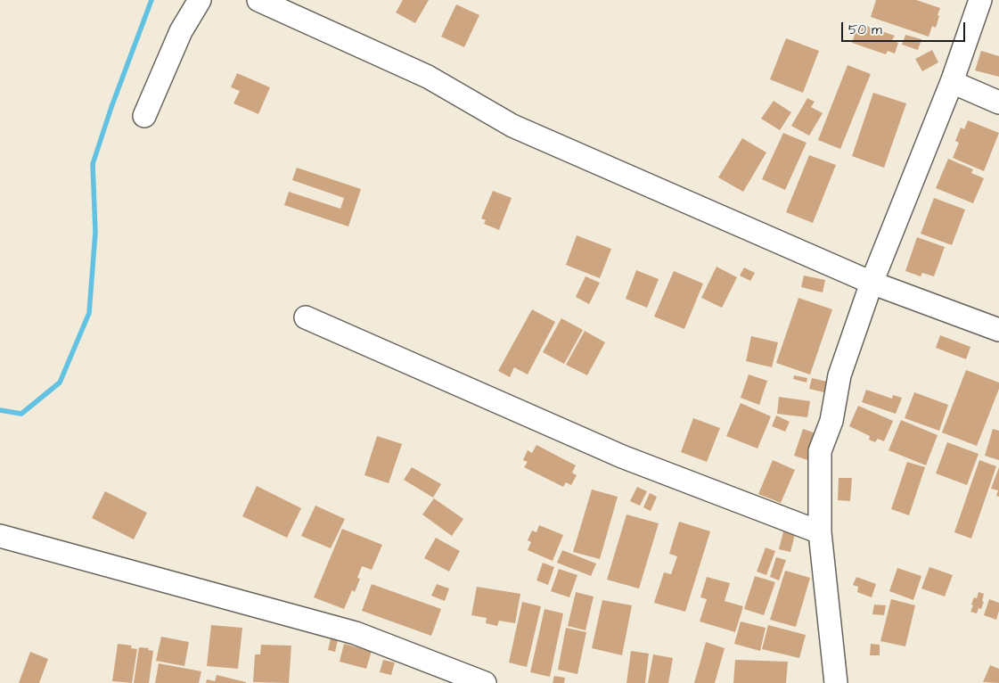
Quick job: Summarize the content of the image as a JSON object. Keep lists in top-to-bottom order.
{
  "scale_bar": "50 m"
}
